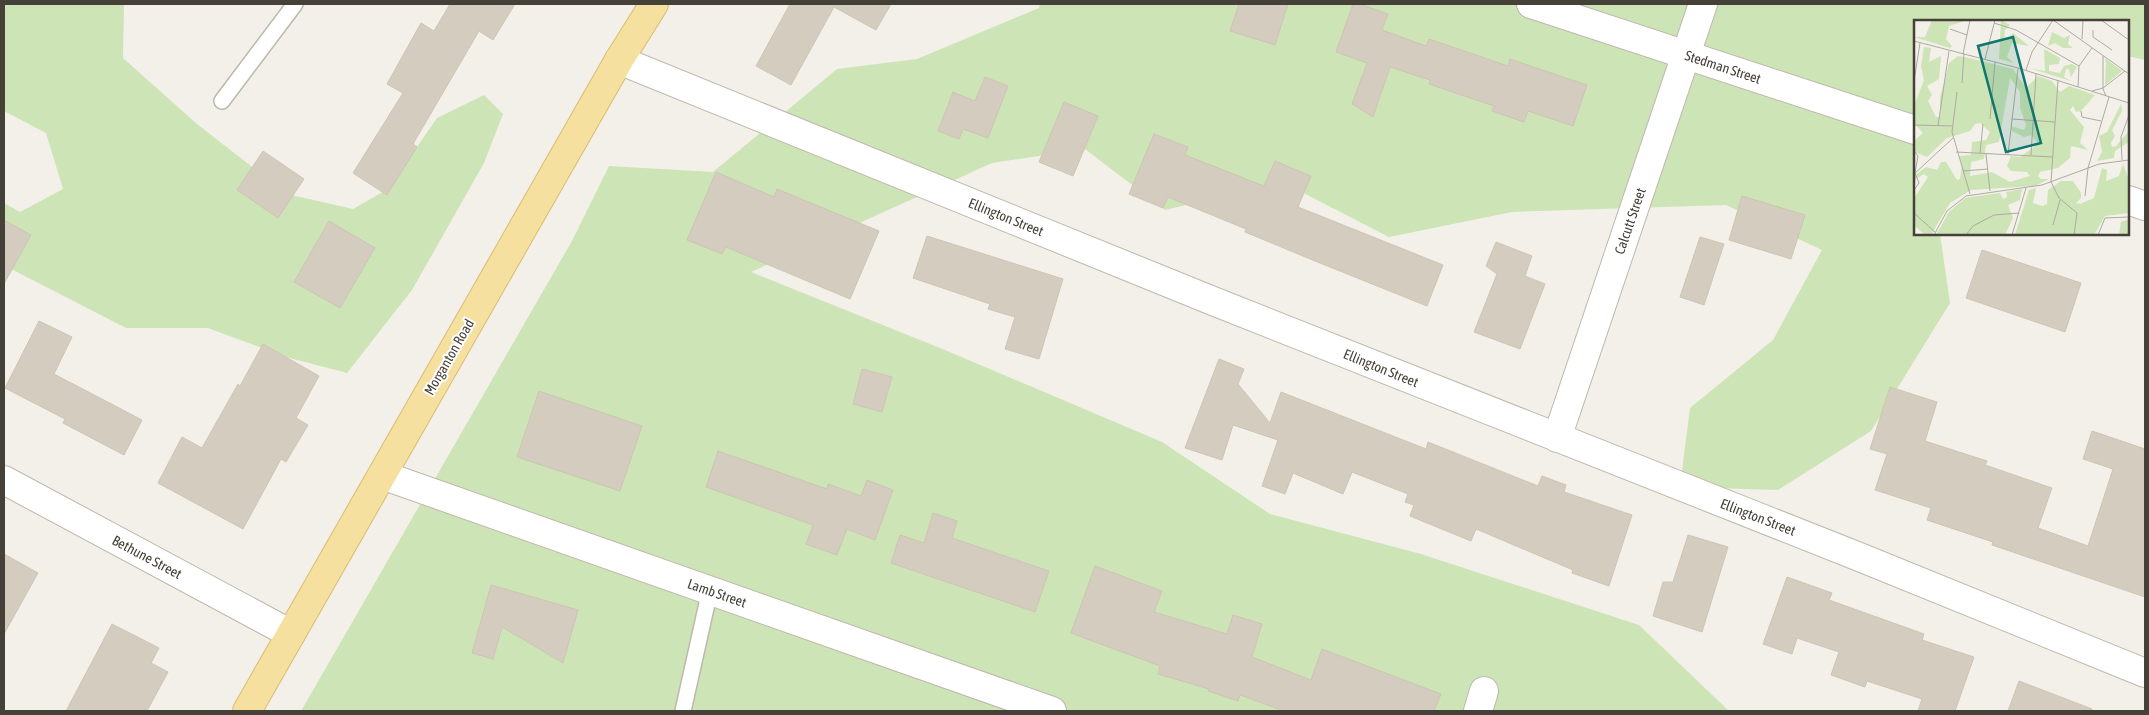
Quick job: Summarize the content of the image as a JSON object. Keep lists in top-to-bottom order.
{
  "streets": {
    "main road": ["Morganton Road"],
    "street": [
      "Stedman Street",
      "Ellington Street",
      "Calcutt Street",
      "Bethune Street",
      "Lamb Street"
    ]
  },
  "crossings": [
    ["Stedman Street", "Calcutt Street"],
    ["Ellington Street", "Calcutt Street"],
    ["Ellington Street", "Morganton Road"],
    ["Morganton Road", "Bethune Street"],
    ["Morganton Road", "Lamb Street"]
  ]
}
